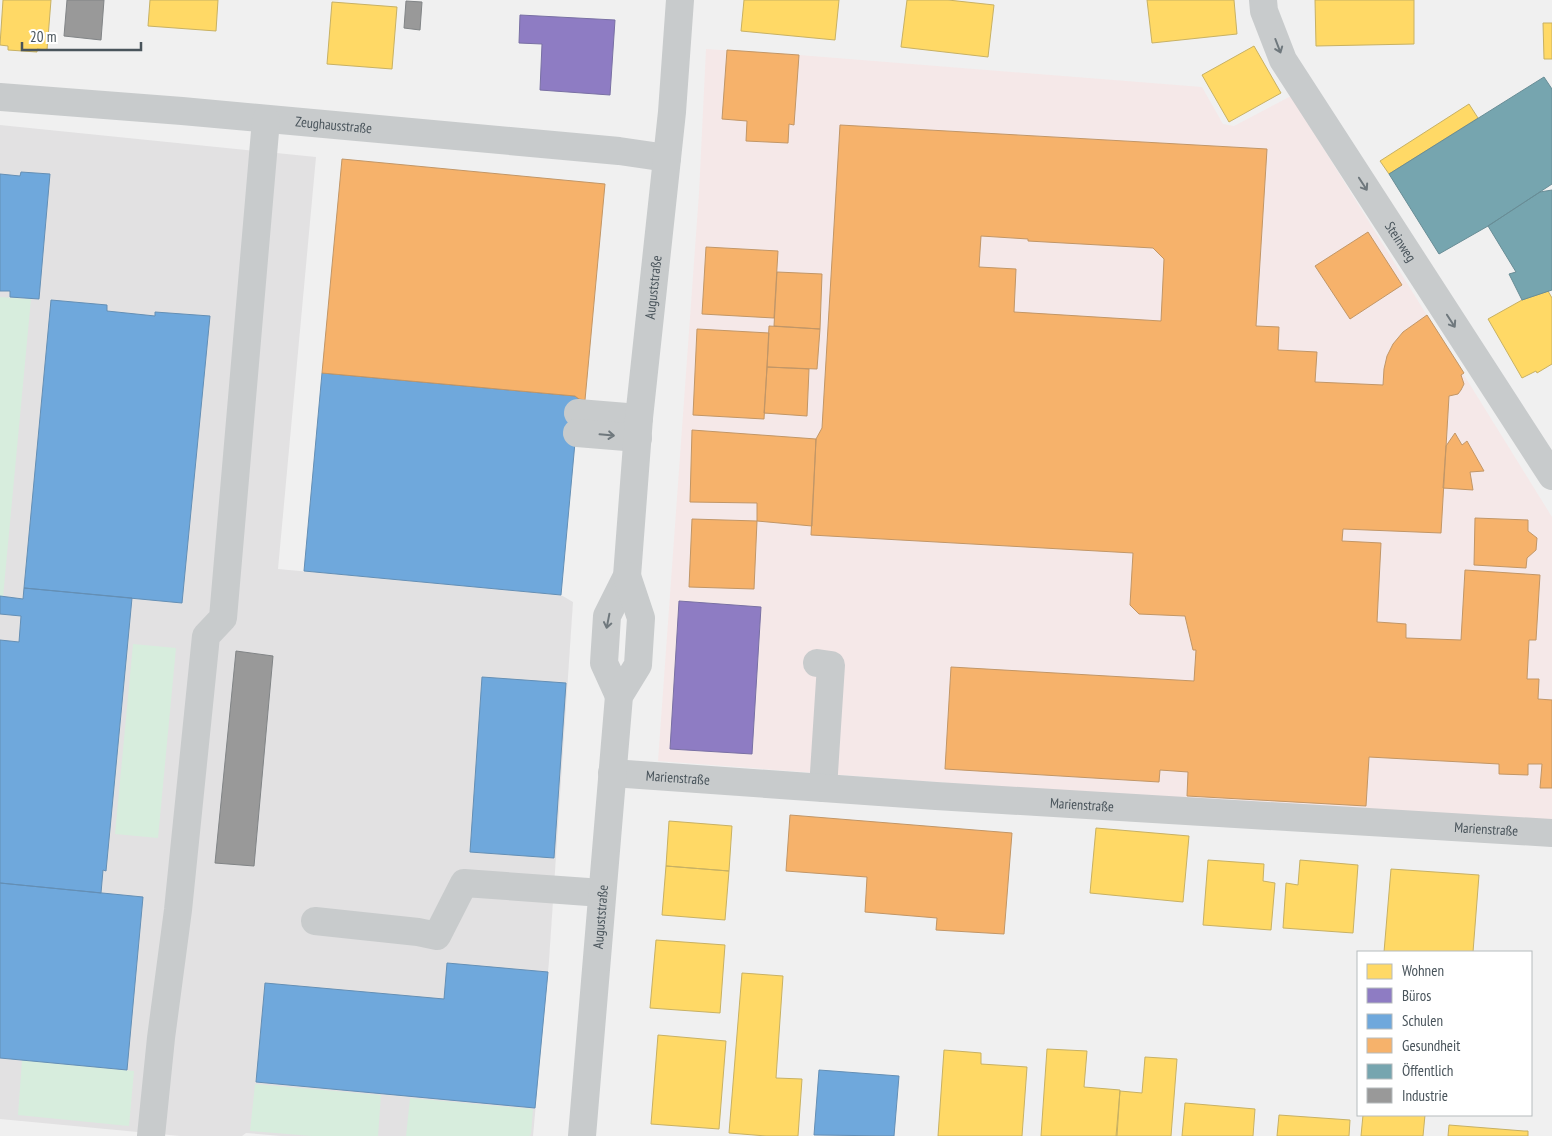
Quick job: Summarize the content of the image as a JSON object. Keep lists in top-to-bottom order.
{
  "streets": {
    "street": [
      "Zeughausstraße",
      "Steinweg",
      "Auguststraße",
      "Marienstraße"
    ]
  },
  "crossings": [
    ["Zeughausstraße", "Auguststraße"],
    ["Auguststraße", "Marienstraße"]
  ],
  "one_way": ["Steinweg"],
  "legend": [
    "Wohnen",
    "Büros",
    "Schulen",
    "Gesundheit",
    "Öffentlich",
    "Industrie"
  ],
  "scale_bar": "20 m"
}
